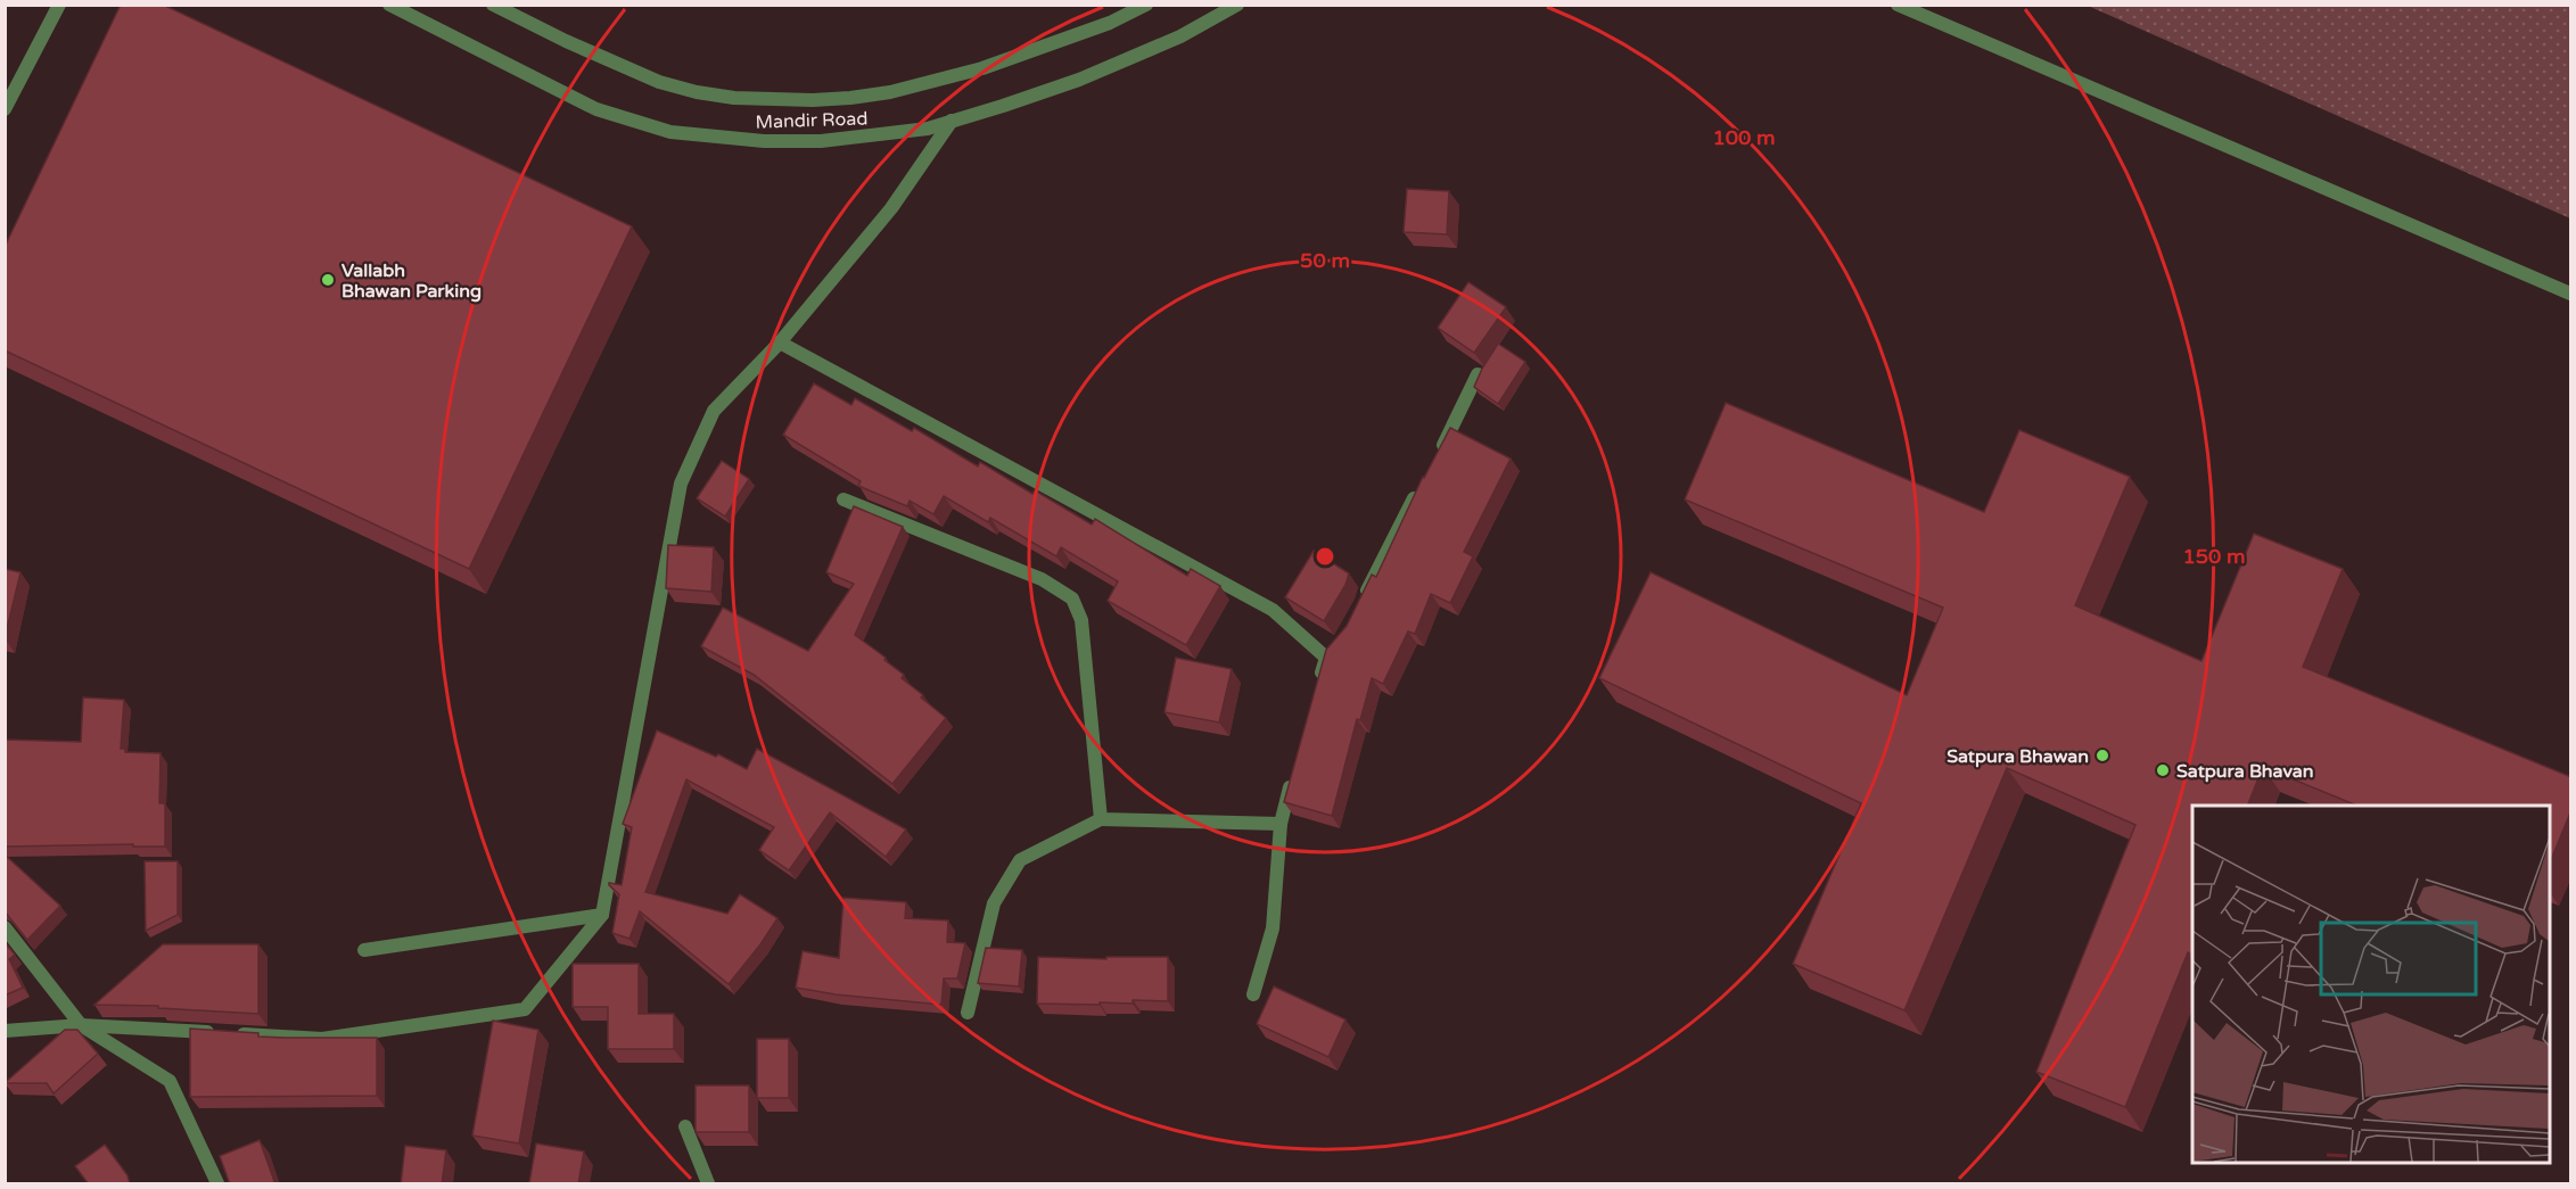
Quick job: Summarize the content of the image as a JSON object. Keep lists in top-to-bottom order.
{
  "streets": {
    "street": ["Mandir Road"]
  },
  "places": ["Vallabh Bhawan Parking", "Satpura Bhawan", "Satpura Bhavan"],
  "rings": ["100 m", "50 m", "150 m"]
}
